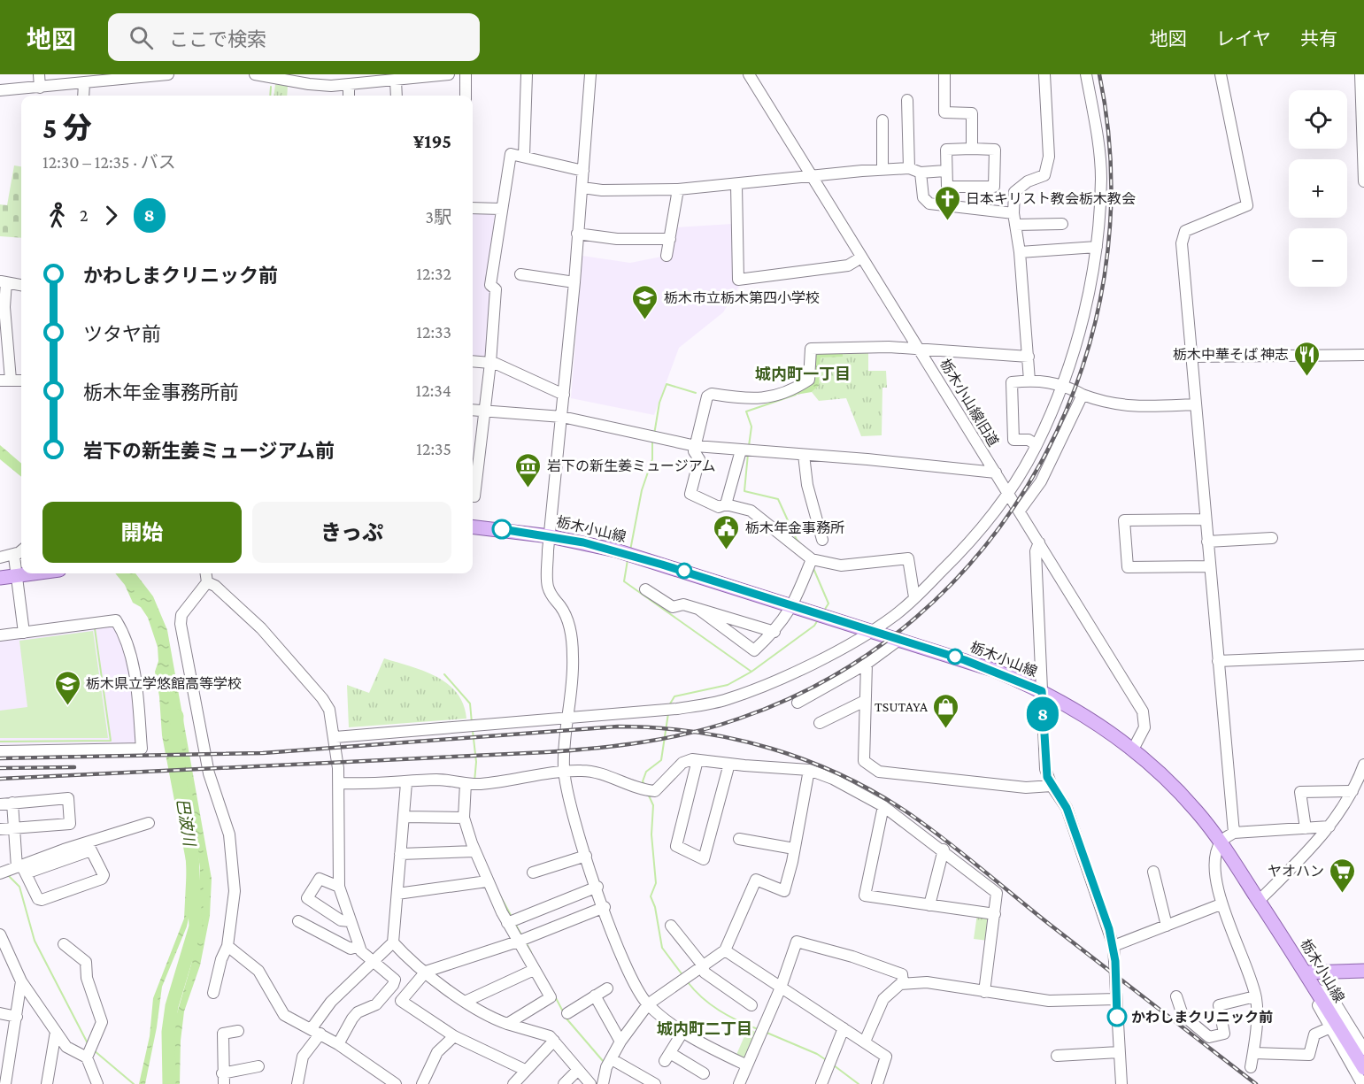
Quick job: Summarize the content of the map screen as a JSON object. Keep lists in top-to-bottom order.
{
  "streets": {
    "main road": ["栃木小山線"],
    "street": ["栃木小山線旧道"]
  },
  "crossings": [
    ["栃木小山線旧道", "栃木小山線"]
  ],
  "districts": ["城内町一丁目", "城内町二丁目"],
  "water": ["巴波川"],
  "places": {
    "church": ["日本キリスト教会栃木教会"],
    "school or university": ["栃木市立栃木第四小学校", "栃木県立学悠館高等学校"],
    "restaurant": ["栃木中華そば 神志"],
    "museum": ["岩下の新生姜ミュージアム"],
    "public building": ["栃木年金事務所"],
    "shop": ["TSUTAYA"],
    "supermarket": ["ヤオハン"],
    "other": ["かわしまクリニック前"]
  },
  "lines": ["bus line 8"],
  "page": {
    "header": "地図",
    "search": "ここで検索",
    "nav": ["地図", "レイヤ", "共有"],
    "on_map": "8",
    "map_buttons": ["+", "−"],
    "heading": ["5 分", "12:30 – 12:35 · バス", "¥195"],
    "legs": ["2", "8", "3駅"],
    "list": [
      {
        "name": "かわしまクリニック前",
        "value": "12:32"
      },
      {
        "name": "ツタヤ前",
        "value": "12:33"
      },
      {
        "name": "栃木年金事務所前",
        "value": "12:34"
      },
      {
        "name": "岩下の新生姜ミュージアム前",
        "value": "12:35"
      }
    ],
    "buttons": ["開始", "きっぷ"]
  }
}
